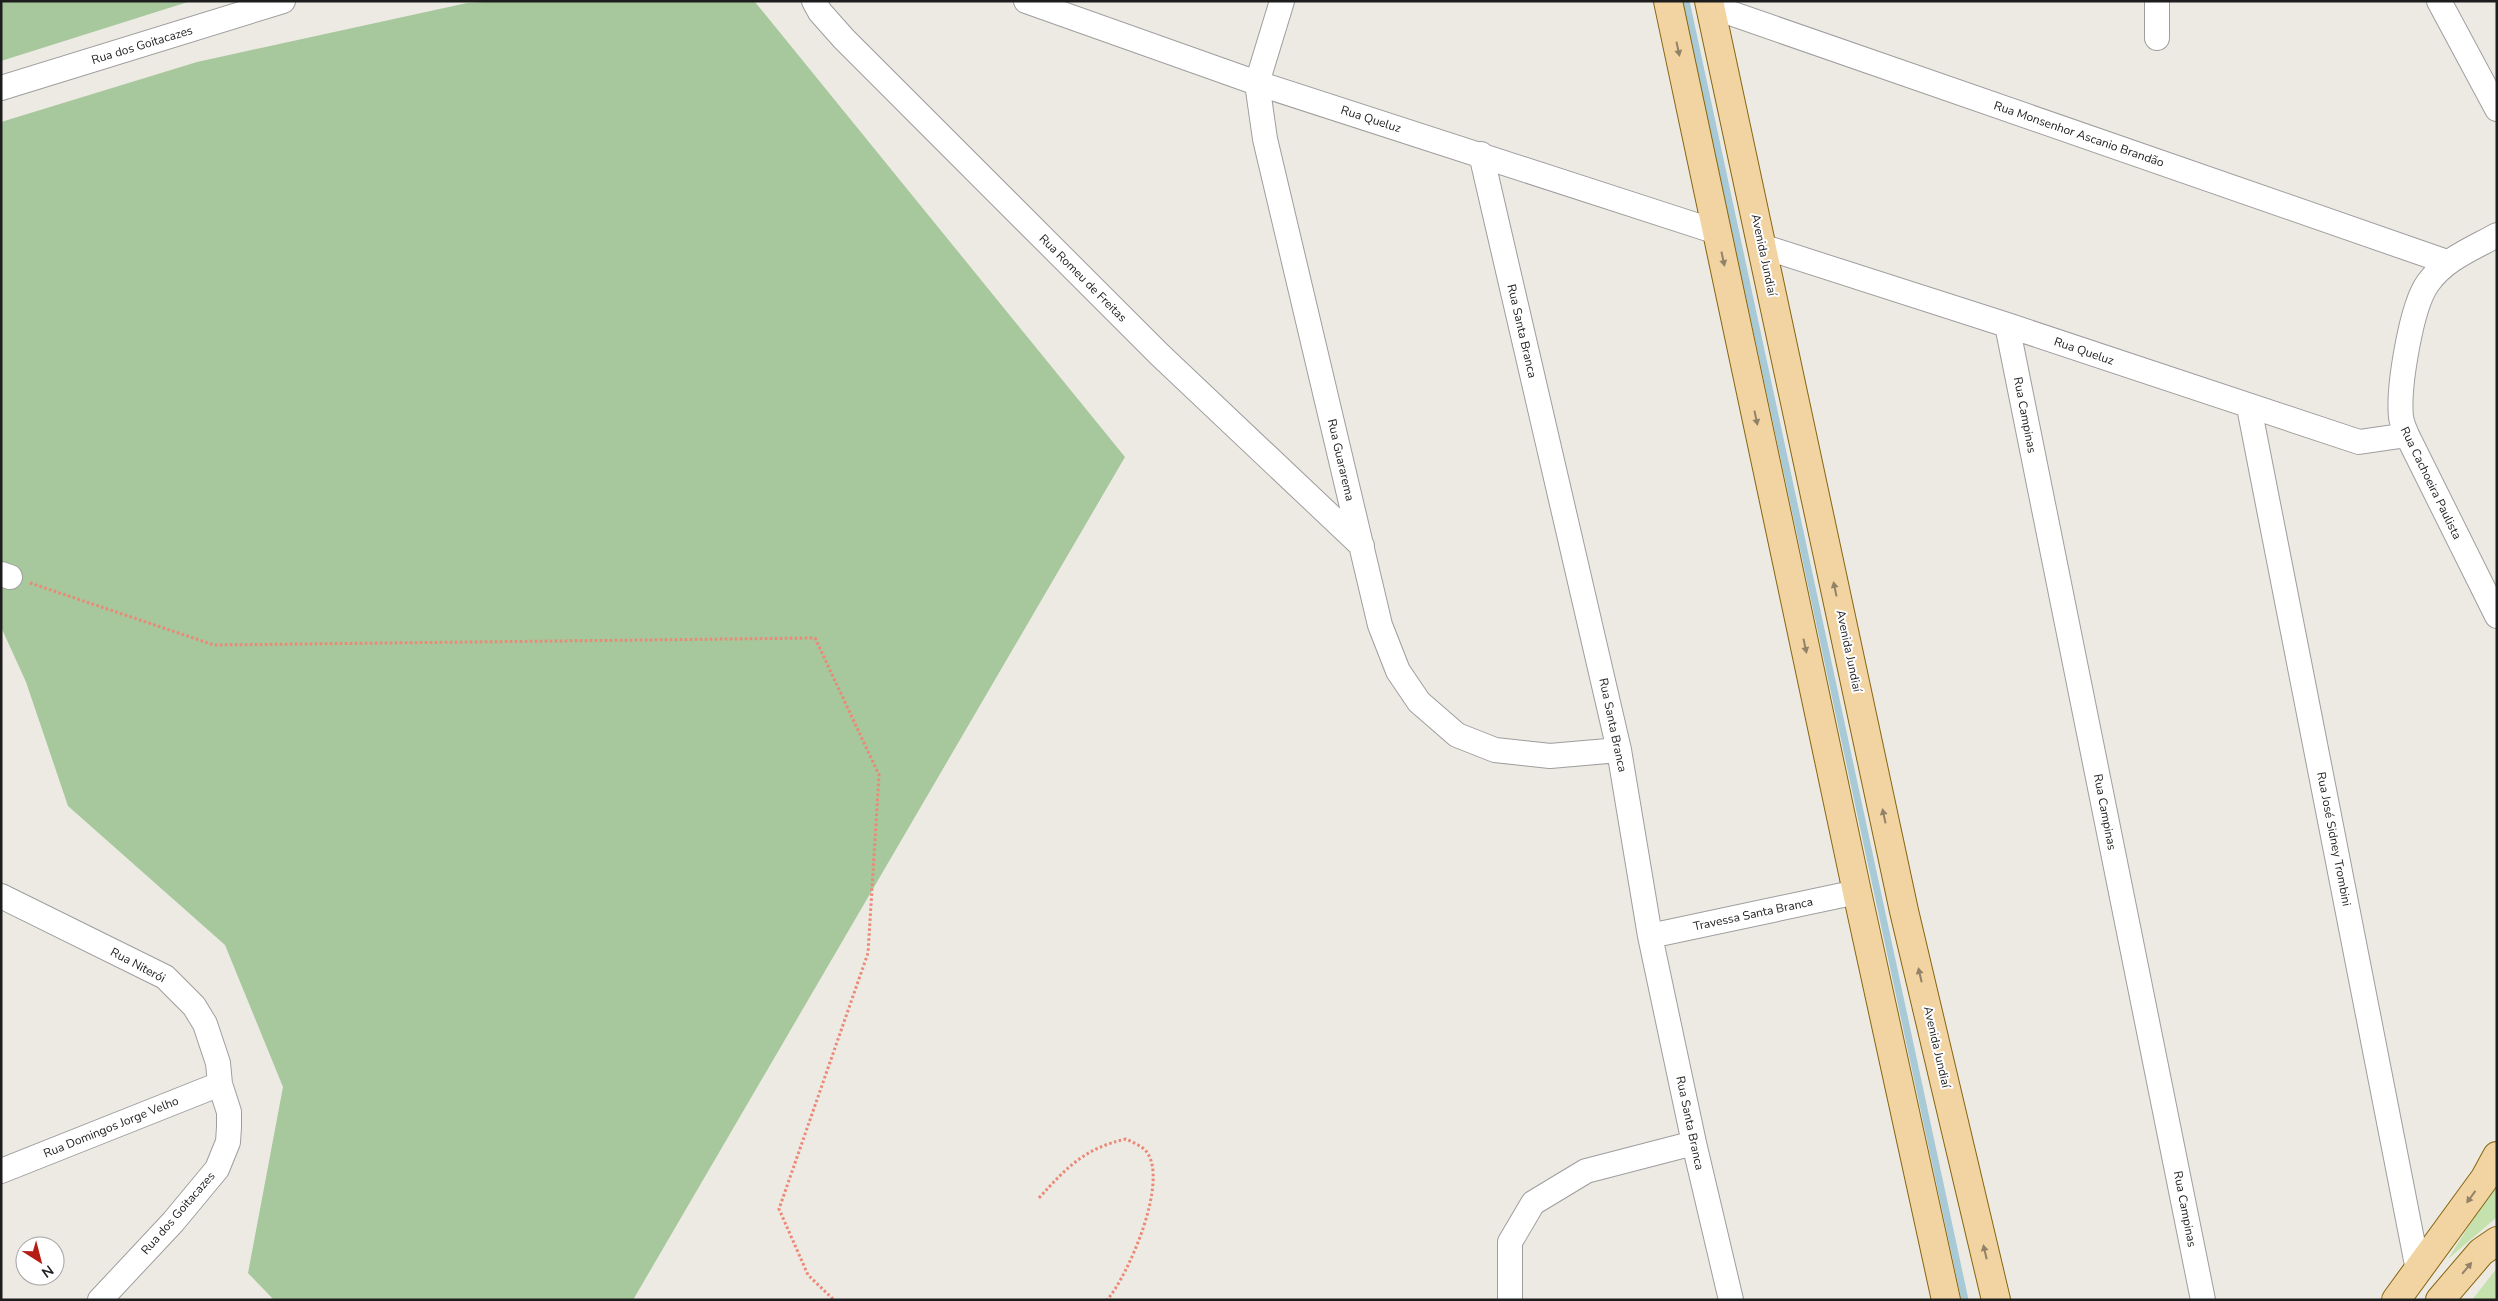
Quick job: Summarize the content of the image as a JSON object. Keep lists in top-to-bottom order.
{
  "streets": {
    "main road": ["Avenida Jundiaí"],
    "street": [
      "Rua dos Goitacazes",
      "Rua Queluz",
      "Rua Monsenhor Ascanio Brandão",
      "Rua Romeu de Freitas",
      "Rua Santa Branca",
      "Rua Campinas",
      "Rua Guararema",
      "Rua Cachoeira Paulista",
      "Rua José Sidney Trombini",
      "Travessa Santa Branca",
      "Rua Niterói",
      "Rua Domingos Jorge Velho"
    ]
  },
  "crossings": [
    ["Rua dos Goitacazes", "Rua Niterói"],
    ["Rua dos Goitacazes", "Rua Domingos Jorge Velho"],
    ["Rua Queluz", "Avenida Jundiaí"],
    ["Rua Queluz", "Rua Santa Branca"],
    ["Rua Queluz", "Rua Campinas"],
    ["Rua Queluz", "Rua Guararema"],
    ["Rua Queluz", "Rua Cachoeira Paulista"],
    ["Rua Queluz", "Rua José Sidney Trombini"],
    ["Rua Monsenhor Ascanio Brandão", "Avenida Jundiaí"],
    ["Rua Monsenhor Ascanio Brandão", "Rua Cachoeira Paulista"],
    ["Rua Romeu de Freitas", "Rua Guararema"],
    ["Rua Santa Branca", "Rua Guararema"],
    ["Rua Santa Branca", "Travessa Santa Branca"],
    ["Rua Niterói", "Rua Domingos Jorge Velho"]
  ],
  "north": "bottom right"
}
